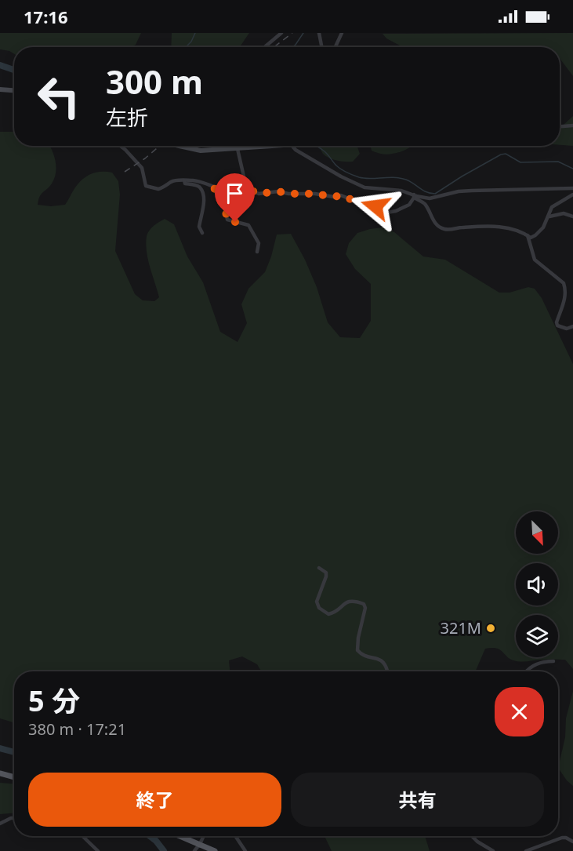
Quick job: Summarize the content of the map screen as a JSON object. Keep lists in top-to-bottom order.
{
  "places": ["321M"],
  "north": "bottom right",
  "page": {
    "status": "17:16",
    "turn": ["300 m", "左折"],
    "heading": ["5 分", "380 m · 17:21"],
    "buttons": ["終了", "共有"]
  }
}
